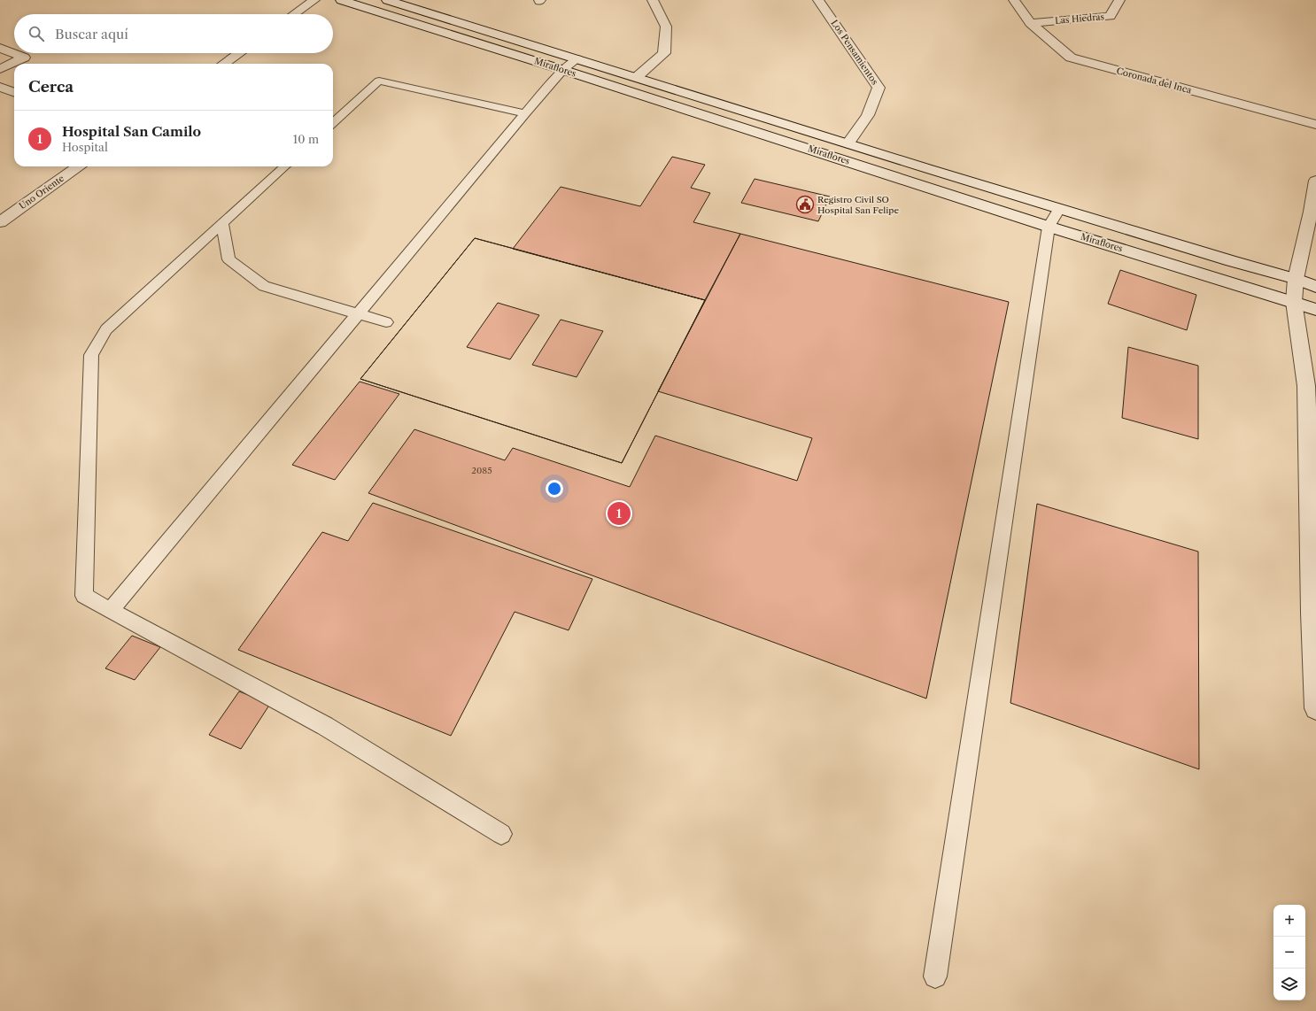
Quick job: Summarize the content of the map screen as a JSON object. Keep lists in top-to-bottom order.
{
  "streets": {
    "main road": [
      "Las Hiedras",
      "Los Pensamientos",
      "Miraflores",
      "Coronada del Inca",
      "Uno Oriente"
    ]
  },
  "crossings": [
    ["Las Hiedras", "Coronada del Inca"],
    ["Los Pensamientos", "Miraflores"]
  ],
  "places": {
    "public building": ["Registro Civil SO Hospital San Felipe"]
  },
  "house_numbers": ["2085"],
  "page": {
    "search": "Buscar aquí",
    "heading": "Cerca",
    "list": [
      {
        "mark": "1",
        "name": "Hospital San Camilo",
        "note": "Hospital",
        "value": "10 m"
      }
    ],
    "pins": "1",
    "map_buttons": ["+", "−"]
  }
}
